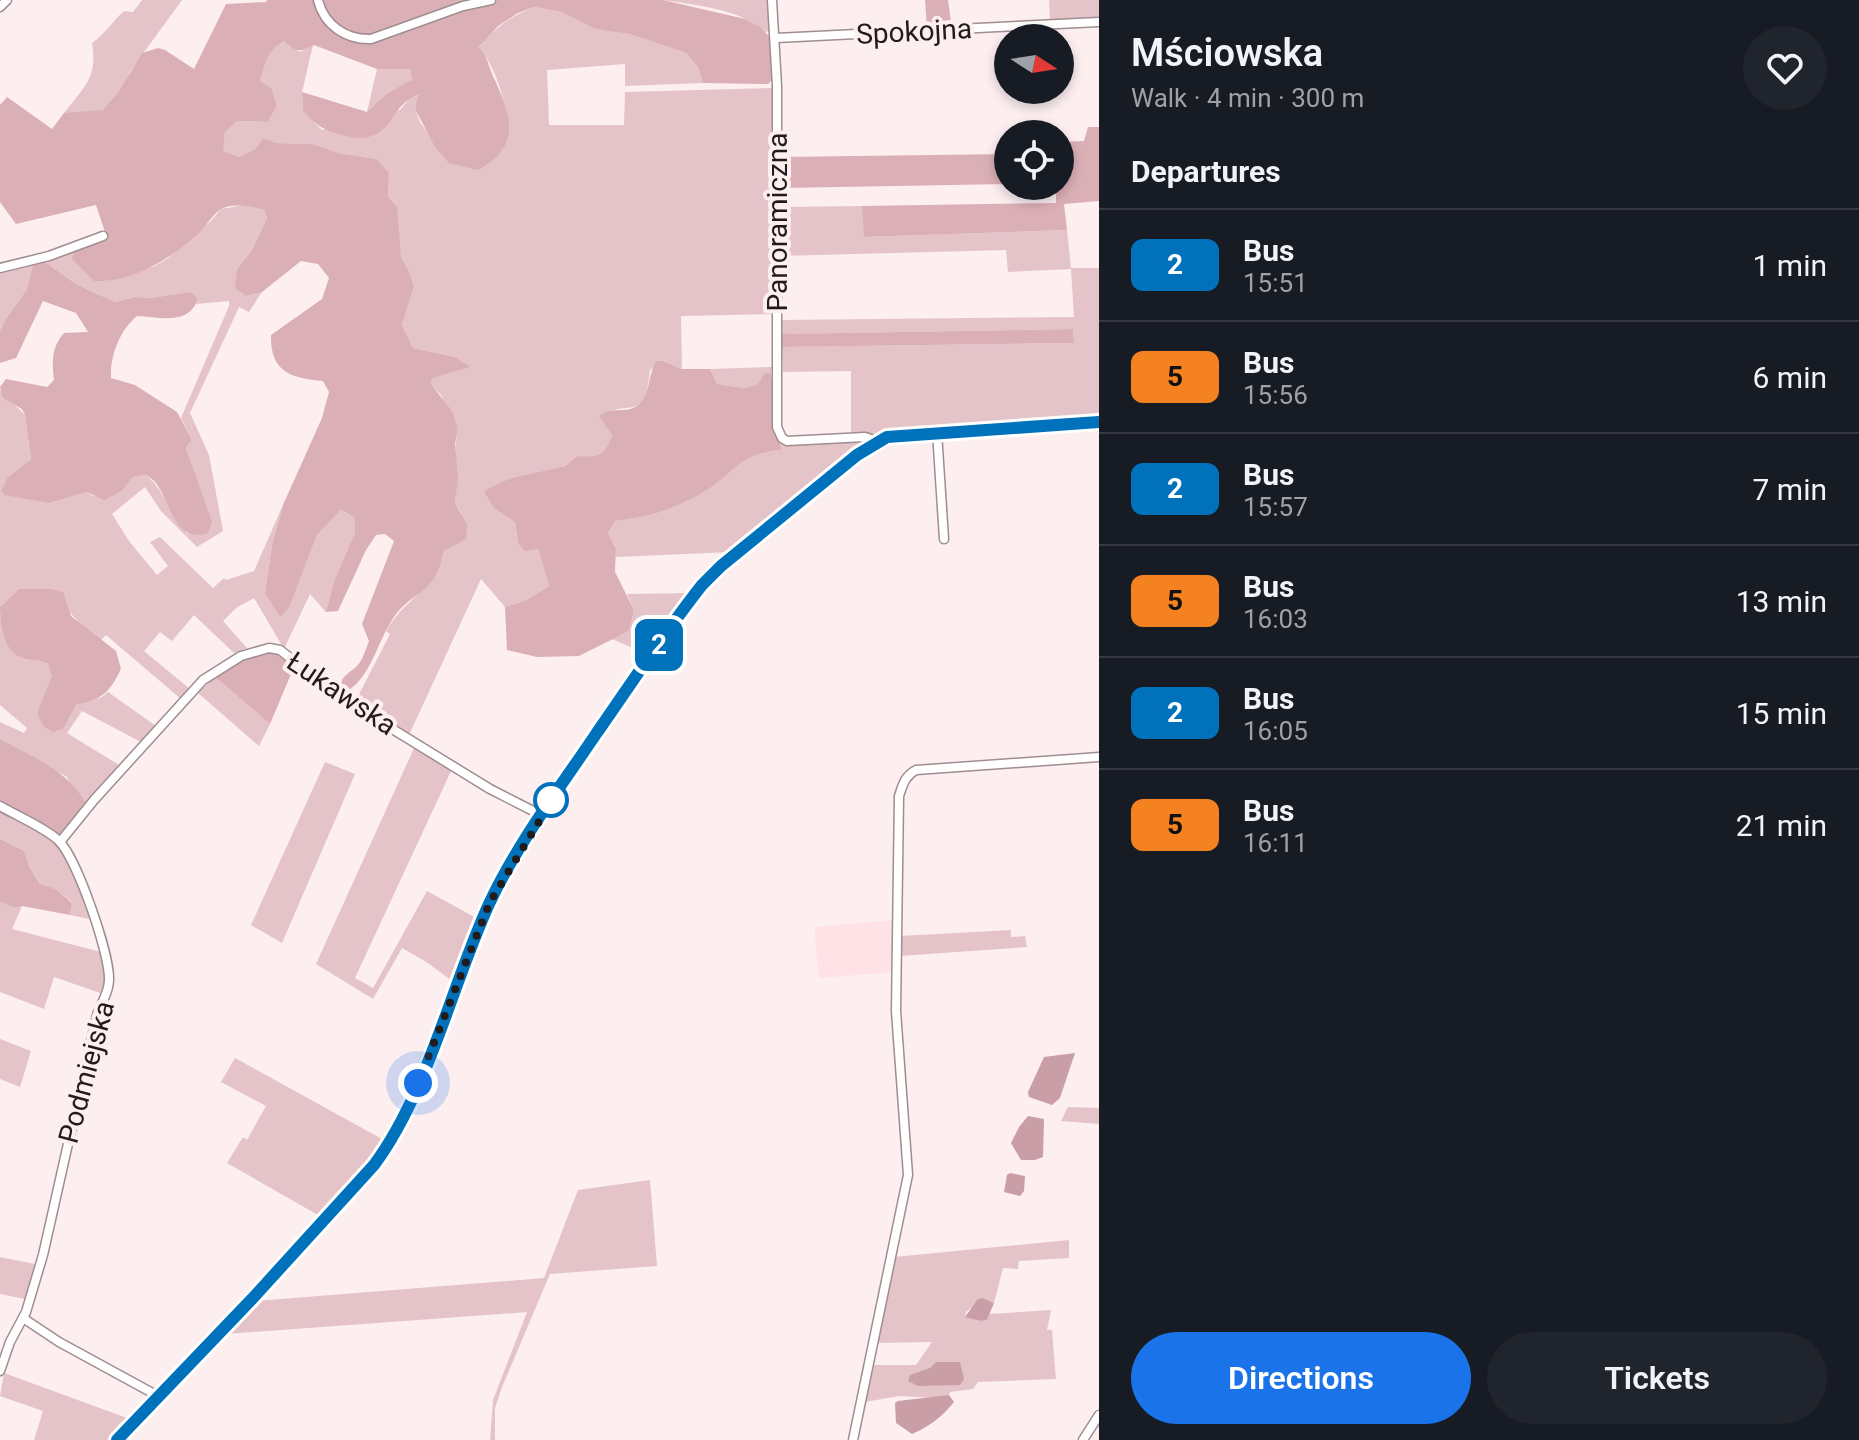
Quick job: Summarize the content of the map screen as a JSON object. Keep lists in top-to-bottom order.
{
  "streets": {
    "street": [
      "Spokojna",
      "Panoramiczna",
      "Łukawska",
      "Podmiejska"
    ]
  },
  "crossings": [
    ["Spokojna", "Panoramiczna"],
    ["Łukawska", "Podmiejska"]
  ],
  "lines": ["bus line 2"],
  "north": "right",
  "page": {
    "on_map": "2",
    "heading": [
      ["Mściowska", "Walk · 4 min · 300 m"],
      "Departures"
    ],
    "list": [
      {
        "mark": "2",
        "name": "Bus",
        "note": "15:51",
        "value": "1 min"
      },
      {
        "mark": "5",
        "name": "Bus",
        "note": "15:56",
        "value": "6 min"
      },
      {
        "mark": "2",
        "name": "Bus",
        "note": "15:57",
        "value": "7 min"
      },
      {
        "mark": "5",
        "name": "Bus",
        "note": "16:03",
        "value": "13 min"
      },
      {
        "mark": "2",
        "name": "Bus",
        "note": "16:05",
        "value": "15 min"
      },
      {
        "mark": "5",
        "name": "Bus",
        "note": "16:11",
        "value": "21 min"
      }
    ],
    "buttons": ["Directions", "Tickets"]
  }
}
